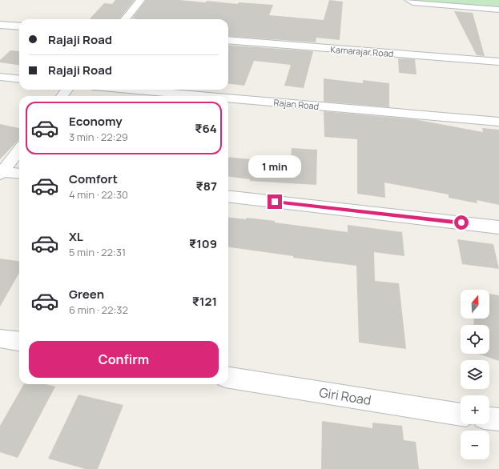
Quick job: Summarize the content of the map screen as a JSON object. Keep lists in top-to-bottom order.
{
  "streets": {
    "street": ["Kamarajar Road", "Rajan Road", "Giri Road"]
  },
  "north": "top",
  "page": {
    "banner": ["Rajaji Road", "Rajaji Road"],
    "list": [
      {
        "name": "Economy",
        "note": "3 min · 22:29",
        "value": "₹64"
      },
      {
        "name": "Comfort",
        "note": "4 min · 22:30",
        "value": "₹87"
      },
      {
        "name": "XL",
        "note": "5 min · 22:31",
        "value": "₹109"
      },
      {
        "name": "Green",
        "note": "6 min · 22:32",
        "value": "₹121"
      }
    ],
    "bubble": "1 min",
    "map_buttons": ["+", "−"],
    "buttons": "Confirm"
  }
}
